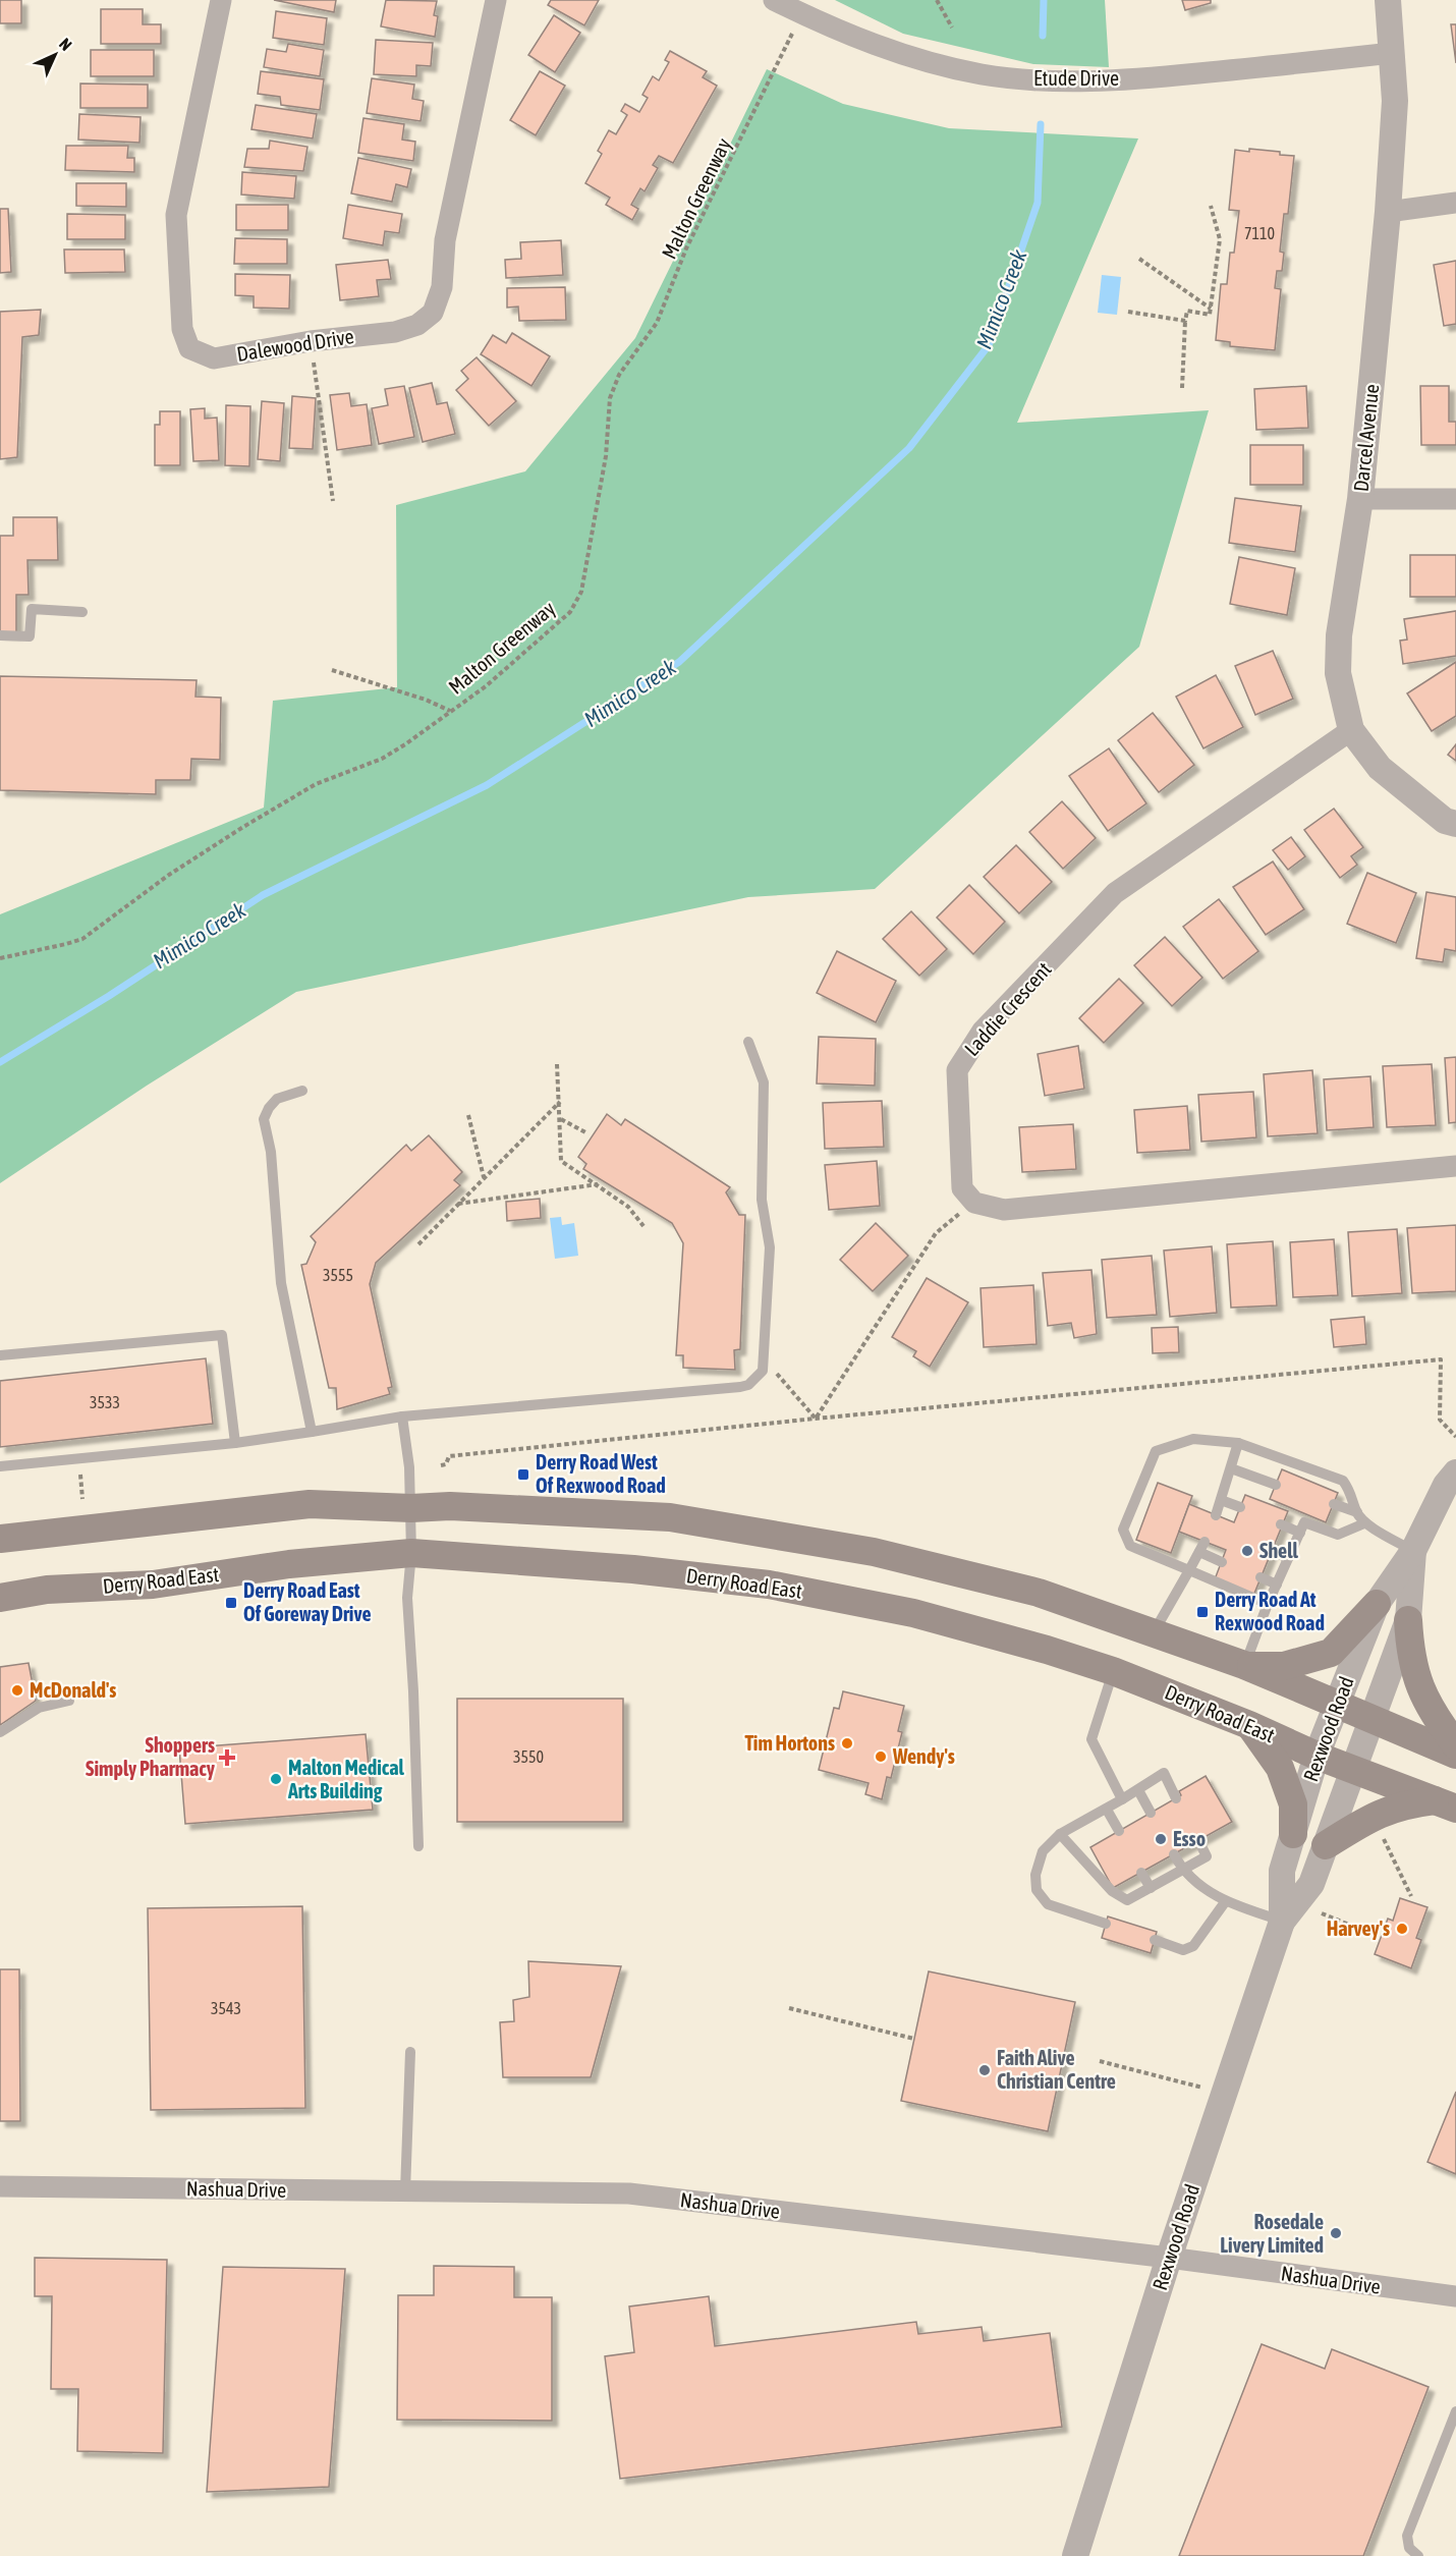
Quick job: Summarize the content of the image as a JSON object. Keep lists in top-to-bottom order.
{
  "streets": {
    "main road": ["Derry Road East"],
    "street": [
      "Etude Drive",
      "Dalewood Drive",
      "Darcel Avenue",
      "Laddie Crescent",
      "Rexwood Road",
      "Nashua Drive"
    ],
    "path": ["Malton Greenway"]
  },
  "crossings": [
    ["Etude Drive", "Darcel Avenue"],
    ["Darcel Avenue", "Laddie Crescent"],
    ["Derry Road East", "Rexwood Road"],
    ["Rexwood Road", "Nashua Drive"]
  ],
  "water": ["Mimico Creek"],
  "places": {
    "transit": ["Derry Road West Of Rexwood Road", "Derry Road East Of Goreway Drive", "Derry Road At Rexwood Road"],
    "other": [
      "Shell",
      "McDonald's",
      "Tim Hortons",
      "Wendy's",
      "Malton Medical Arts Building",
      "Esso",
      "Harvey's",
      "Faith Alive Christian Centre",
      "Rosedale Livery Limited"
    ],
    "health": ["Shoppers Simply Pharmacy"]
  },
  "house_numbers": [
    "7110",
    "3555",
    "3533",
    "3550",
    "3543"
  ],
  "north": "top right"
}
